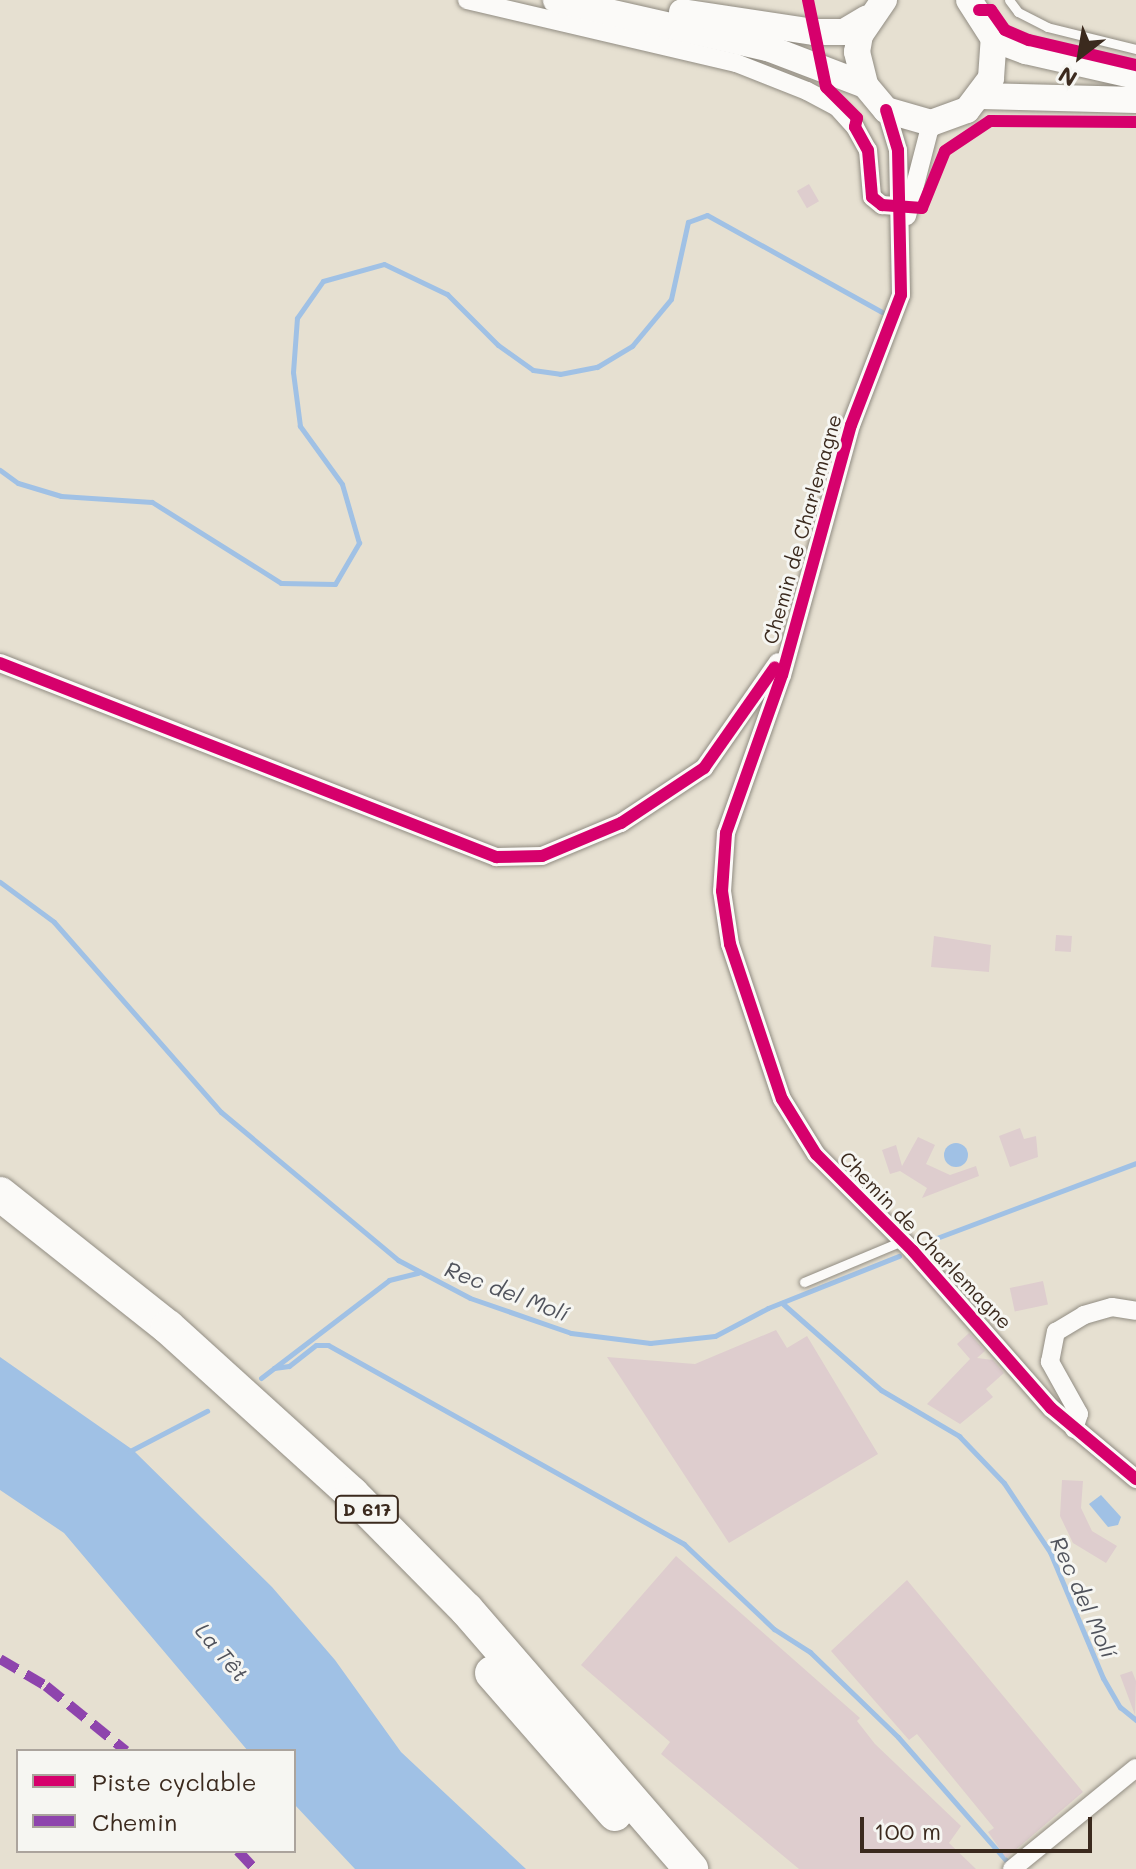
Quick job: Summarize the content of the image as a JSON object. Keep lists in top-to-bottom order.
{
  "streets": {
    "highway": ["D 617"],
    "street": ["Chemin de Charlemagne"]
  },
  "water": ["Rec del Molí", "La Têt"],
  "legend": ["Piste cyclable", "Chemin"],
  "scale_bar": "100 m",
  "north": "bottom left"
}
